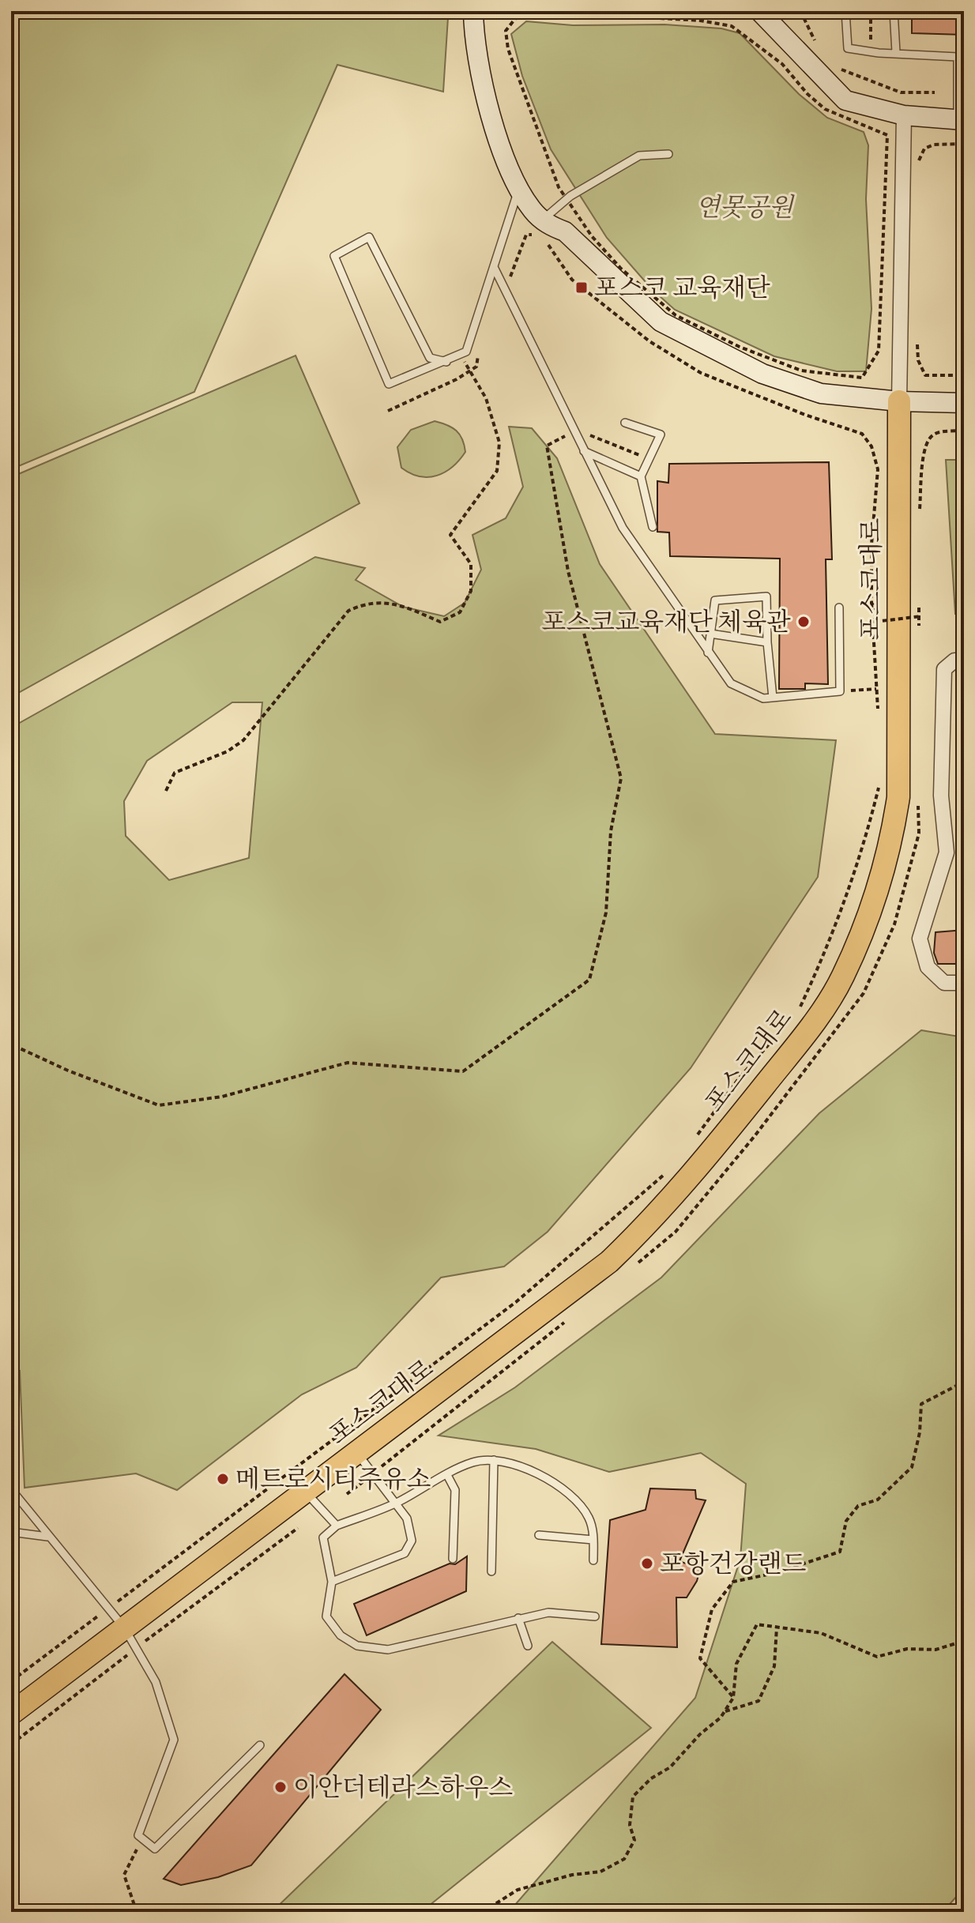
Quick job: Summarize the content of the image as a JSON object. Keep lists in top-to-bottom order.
{
  "streets": {
    "main road": ["포스코대로"]
  },
  "parks": ["연못공원"],
  "places": {
    "transit": ["포스코 교육재단"],
    "other": [
      "포스코교육재단 체육관",
      "메트로시티주유소",
      "포항건강랜드",
      "이안더테라스하우스"
    ]
  }
}
